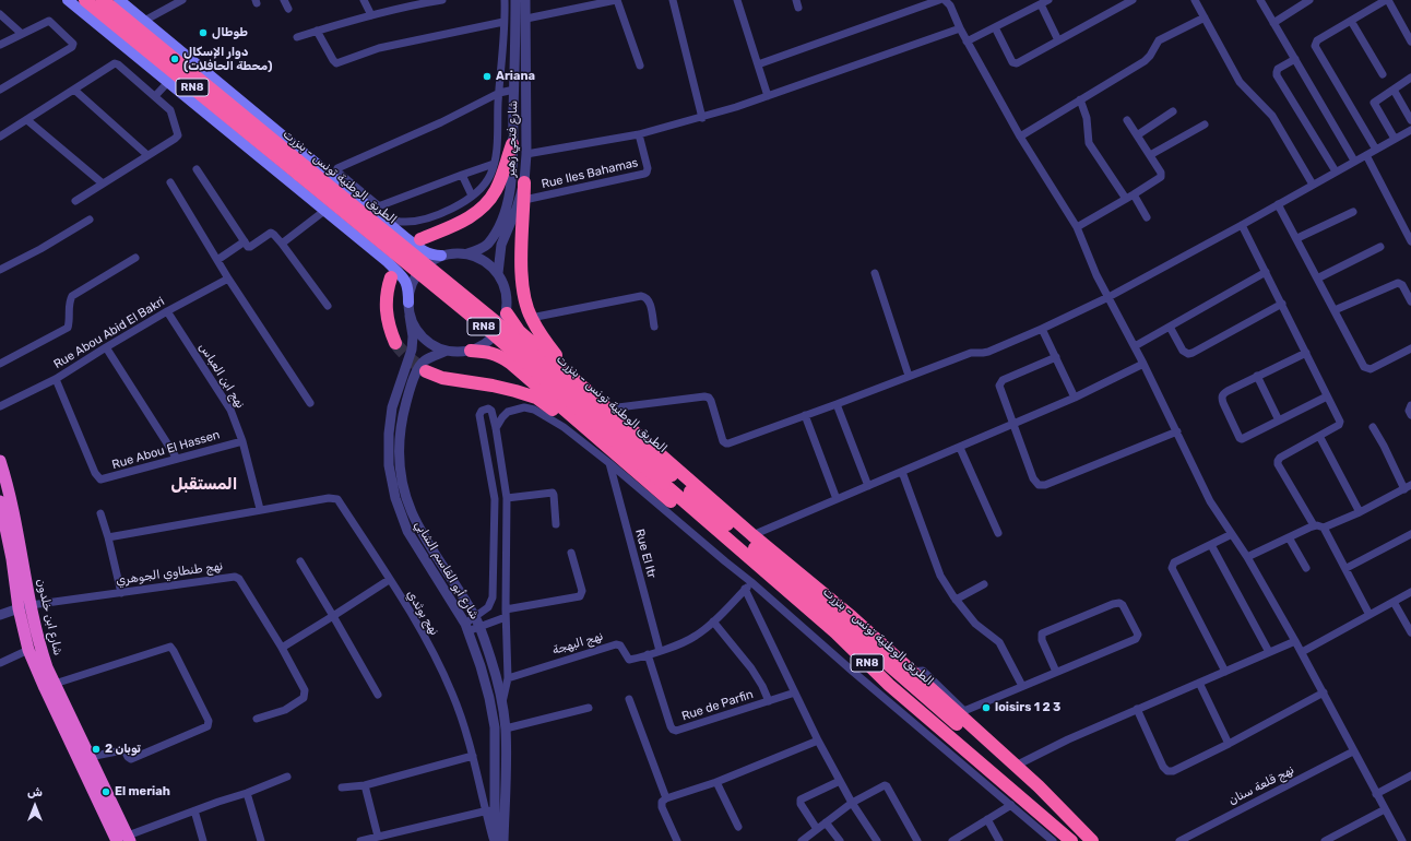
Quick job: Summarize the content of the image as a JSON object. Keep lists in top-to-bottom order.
{
  "streets": {
    "highway": ["RN8", "الطريق الوطنية تونس - بنزرت", "شارع ابن خلدون"],
    "street": [
      "شارع فتحي زهير",
      "Rue Iles Bahamas",
      "Rue Abou Abid El Bakri",
      "نهج ابن العباس",
      "Rue Abou El Hassen",
      "Rue El Itr",
      "شارع أبو القاسم الشابي",
      "نهج طنطاوي الجوهري",
      "نهج بوثدي",
      "نهج البهجة",
      "Rue de Parfin",
      "نهج قلعة سنان"
    ]
  },
  "crossings": [
    ["RN8", "شارع فتحي زهير"],
    ["RN8", "الطريق الوطنية تونس - بنزرت"],
    ["RN8", "شارع أبو القاسم الشابي"],
    ["شارع فتحي زهير", "شارع أبو القاسم الشابي"],
    ["Rue Abou Abid El Bakri", "نهج ابن العباس"],
    ["Rue Abou Abid El Bakri", "Rue Abou El Hassen"],
    ["نهج ابن العباس", "Rue Abou El Hassen"],
    ["نهج ابن العباس", "نهج بوثدي"],
    ["شارع أبو القاسم الشابي", "نهج بوثدي"],
    ["نهج طنطاوي الجوهري", "شارع ابن خلدون"],
    ["نهج البهجة", "Rue de Parfin"]
  ],
  "districts": ["المستقبل"],
  "places": [
    "طوطال",
    "دوار الإسكال (محطة الحافلات)",
    "Ariana",
    "loisirs 1 2 3",
    "توبان 2",
    "El meriah"
  ],
  "north": "top"
}
